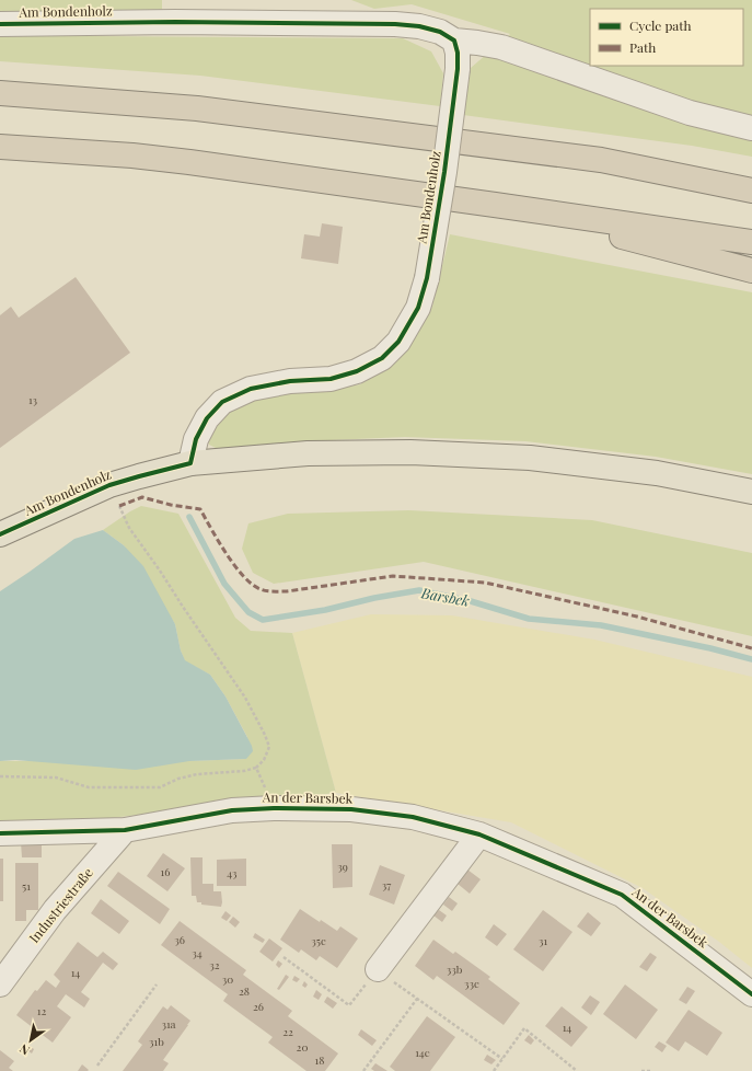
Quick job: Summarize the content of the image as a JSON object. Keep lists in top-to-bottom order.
{
  "streets": {
    "main road": ["Am Bondenholz"],
    "street": ["An der Barsbek", "Industriestraße"]
  },
  "crossings": [
    ["An der Barsbek", "Industriestraße"]
  ],
  "water": ["Barsbek"],
  "house_numbers": [
    "13",
    "39",
    "16",
    "43",
    "37",
    "51",
    "36",
    "35c",
    "31",
    "34",
    "32",
    "33b",
    "14",
    "30",
    "33c",
    "28",
    "26",
    "12",
    "31a",
    "14",
    "22",
    "31b",
    "20",
    "14e",
    "18"
  ],
  "legend": ["Cycle path", "Path"],
  "north": "bottom left"
}
